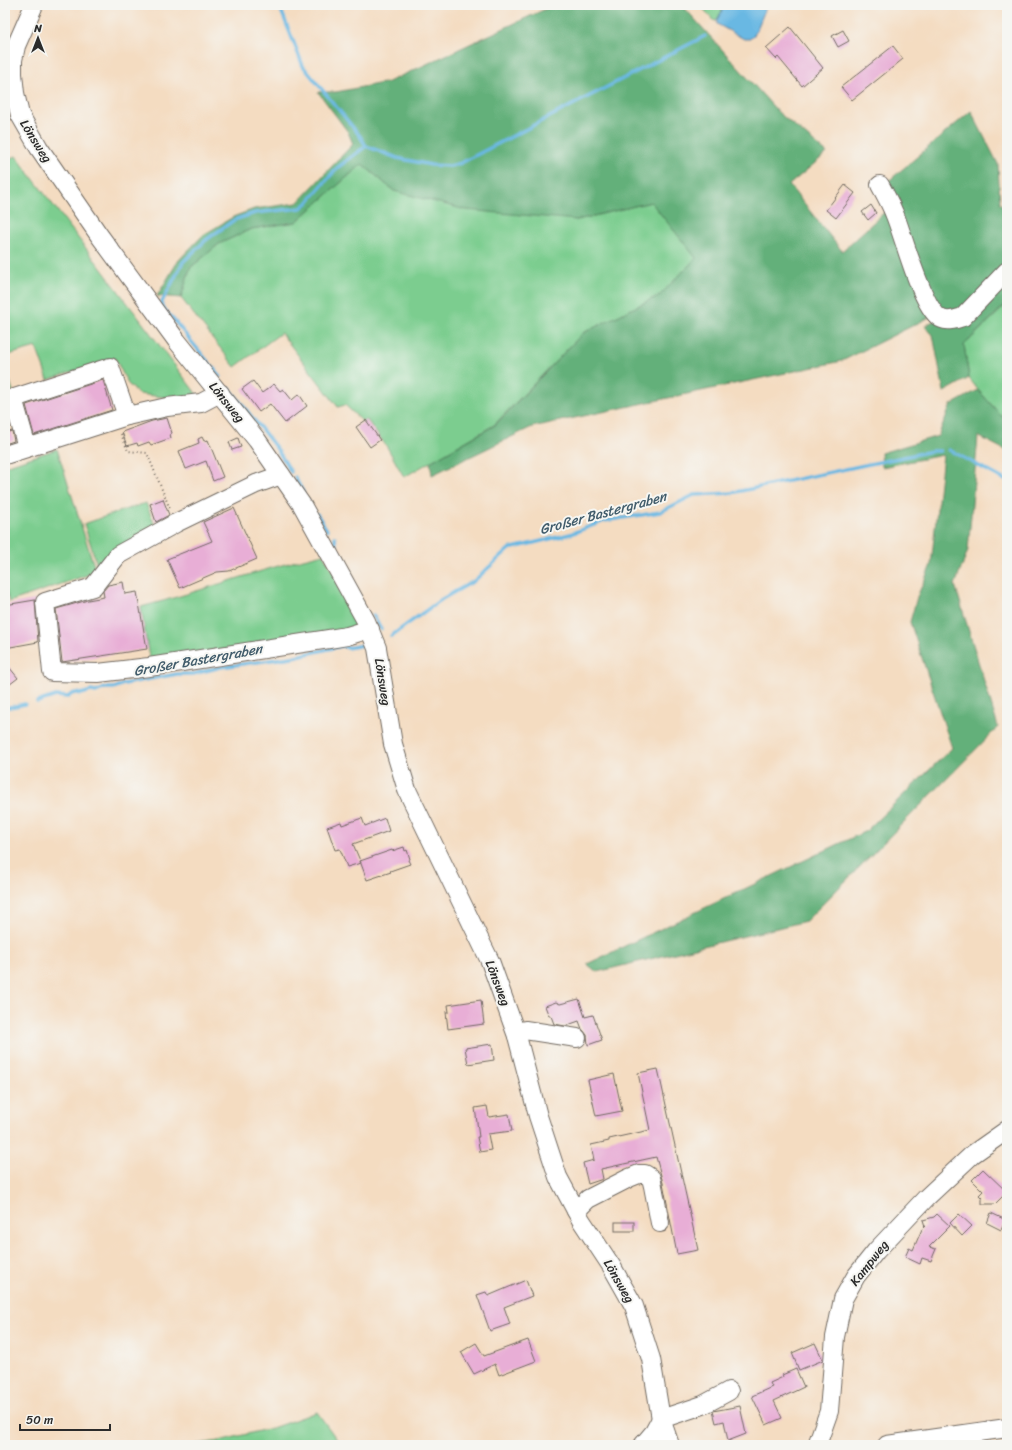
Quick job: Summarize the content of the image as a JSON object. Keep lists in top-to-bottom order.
{
  "streets": {
    "street": ["Lönsweg", "Kampweg"]
  },
  "water": ["Großer Bastergraben"],
  "scale_bar": "50 m",
  "north": "top"
}
